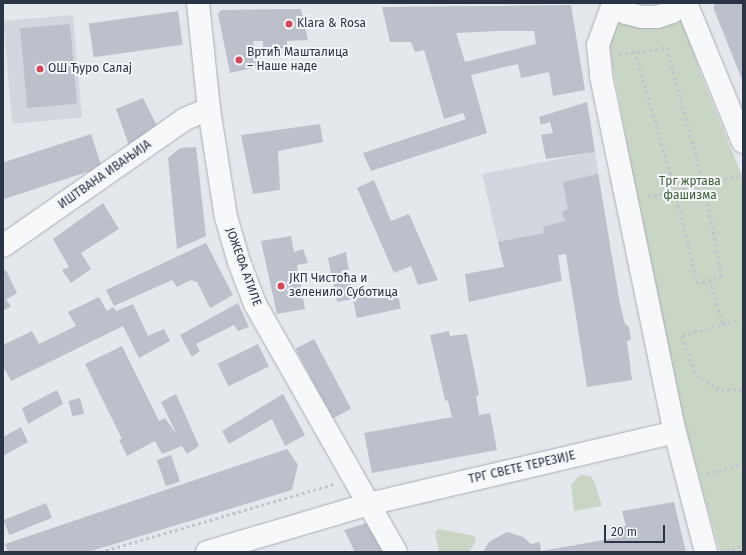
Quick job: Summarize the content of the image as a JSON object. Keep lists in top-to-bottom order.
{
  "streets": {
    "street": ["ИШТВАНА ИВАЊИЈА", "ЈОЖЕФА АТИЛЕ", "ТРГ СВЕТЕ ТЕРЕЗИЈЕ"]
  },
  "crossings": [
    ["ИШТВАНА ИВАЊИЈА", "ЈОЖЕФА АТИЛЕ"],
    ["ЈОЖЕФА АТИЛЕ", "ТРГ СВЕТЕ ТЕРЕЗИЈЕ"]
  ],
  "parks": ["Трг жртава фашизма"],
  "places": [
    "Klara & Rosa",
    "Вртић Машталица – Наше наде",
    "ОШ Ђуро Салај",
    "ЈКП Чистоћа и зеленило Суботица"
  ],
  "scale_bar": "20 m"
}
